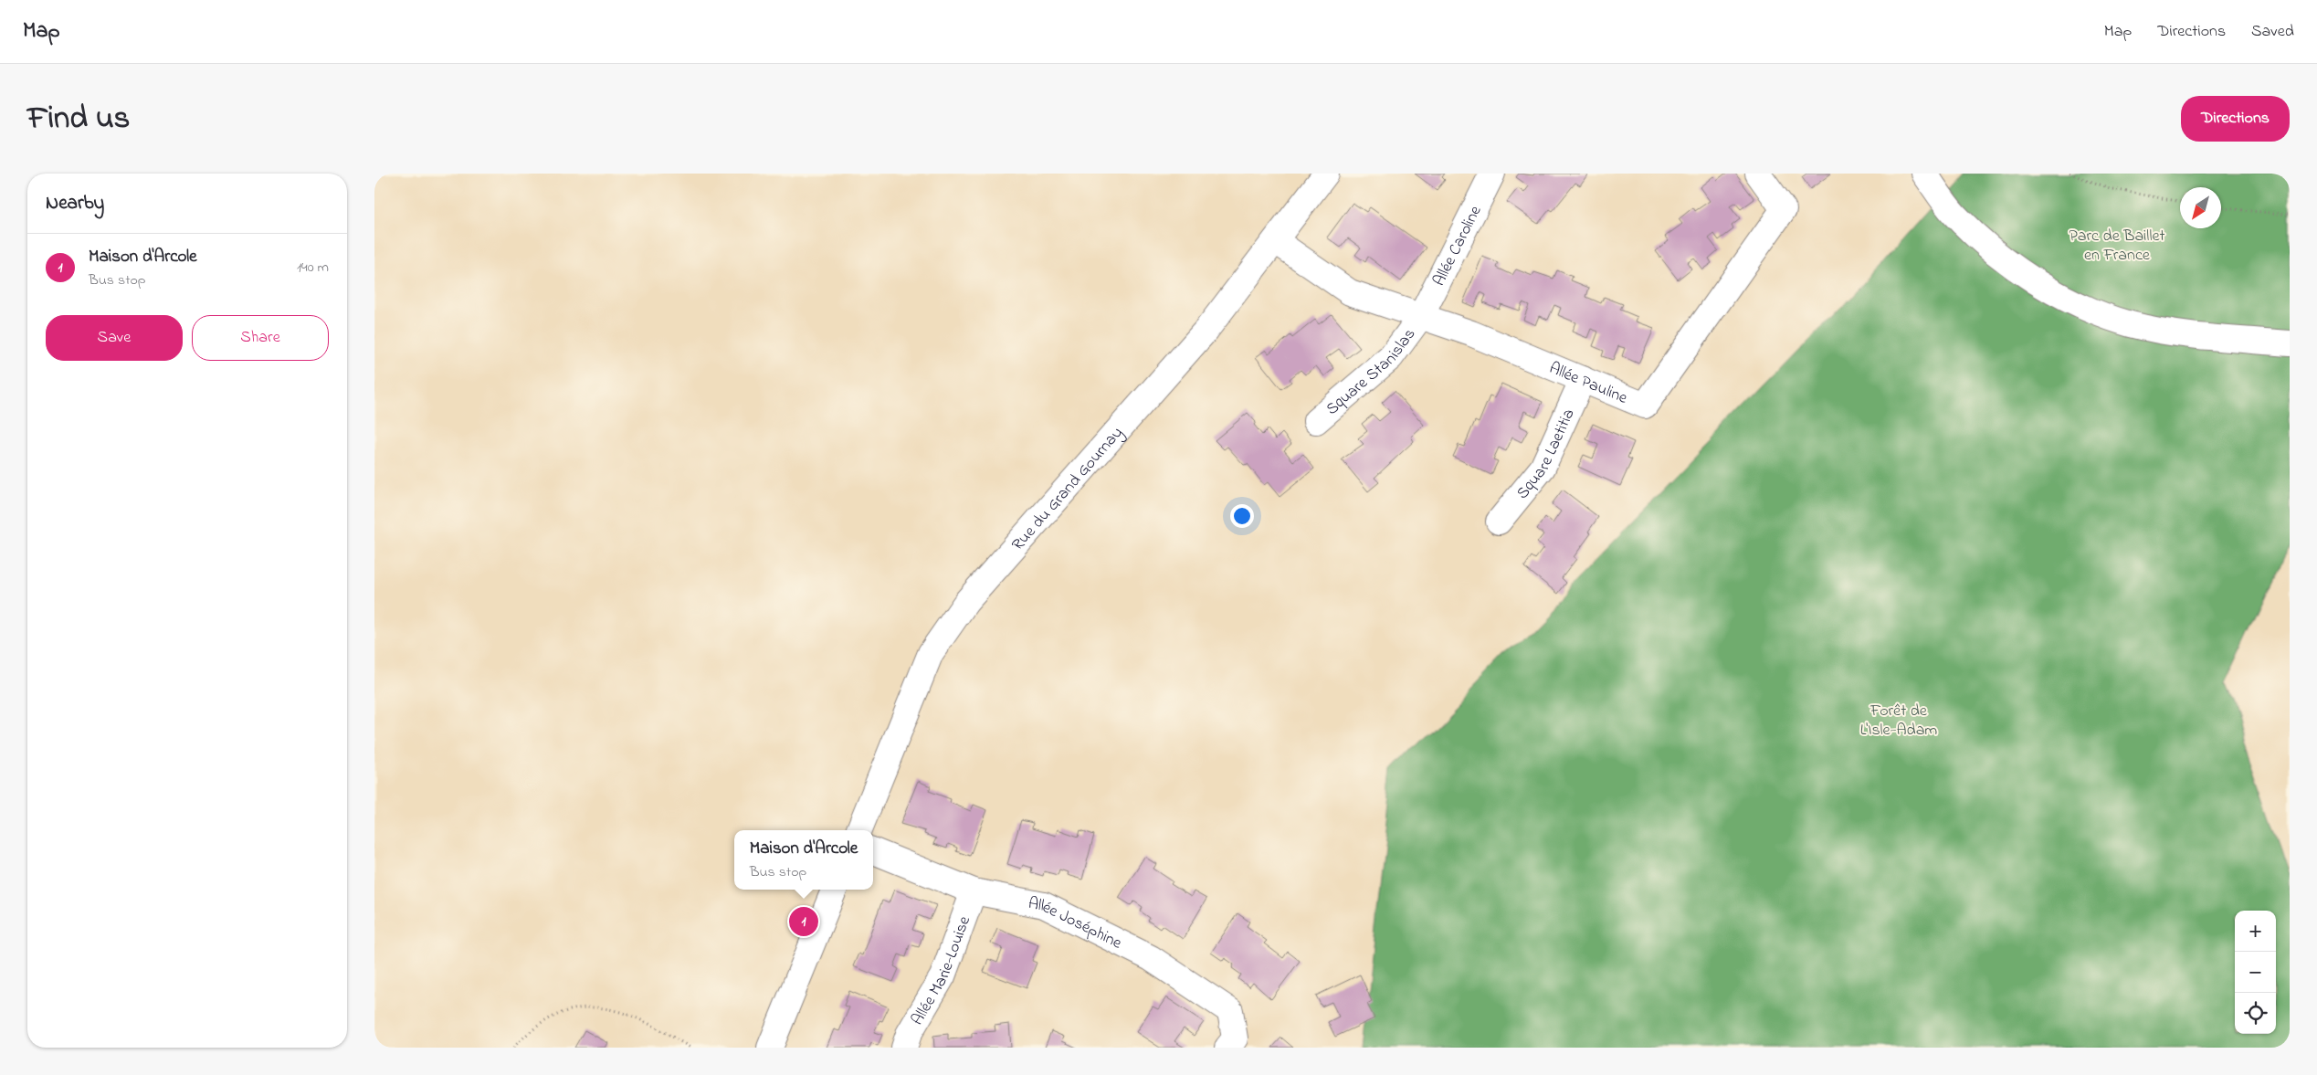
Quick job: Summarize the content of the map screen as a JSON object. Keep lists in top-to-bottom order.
{
  "streets": {
    "street": [
      "Allée Caroline",
      "Square Stanislas",
      "Allée Pauline",
      "Square Laetitia",
      "Rue du Grand Gournay",
      "Allée Joséphine",
      "Allée Marie-Louise"
    ]
  },
  "crossings": [
    ["Allée Caroline", "Square Stanislas"],
    ["Allée Caroline", "Allée Pauline"],
    ["Square Stanislas", "Allée Pauline"],
    ["Allée Pauline", "Square Laetitia"],
    ["Allée Pauline", "Rue du Grand Gournay"],
    ["Allée Joséphine", "Allée Marie-Louise"]
  ],
  "parks": ["Parc de Baillet en France", "Forêt de L'Isle-Adam"],
  "north": "bottom left",
  "page": {
    "header": "Map",
    "nav": ["Map", "Directions", "Saved"],
    "title": "Find us",
    "buttons": [
      "Directions",
      ["Save", "Share"]
    ],
    "heading": "Nearby",
    "list": [
      {
        "mark": "1",
        "name": "Maison d'Arcole",
        "note": "Bus stop",
        "value": "140 m"
      }
    ],
    "popup": ["Maison d'Arcole", "Bus stop"],
    "pins": "1",
    "map_buttons": ["+", "−"]
  }
}
